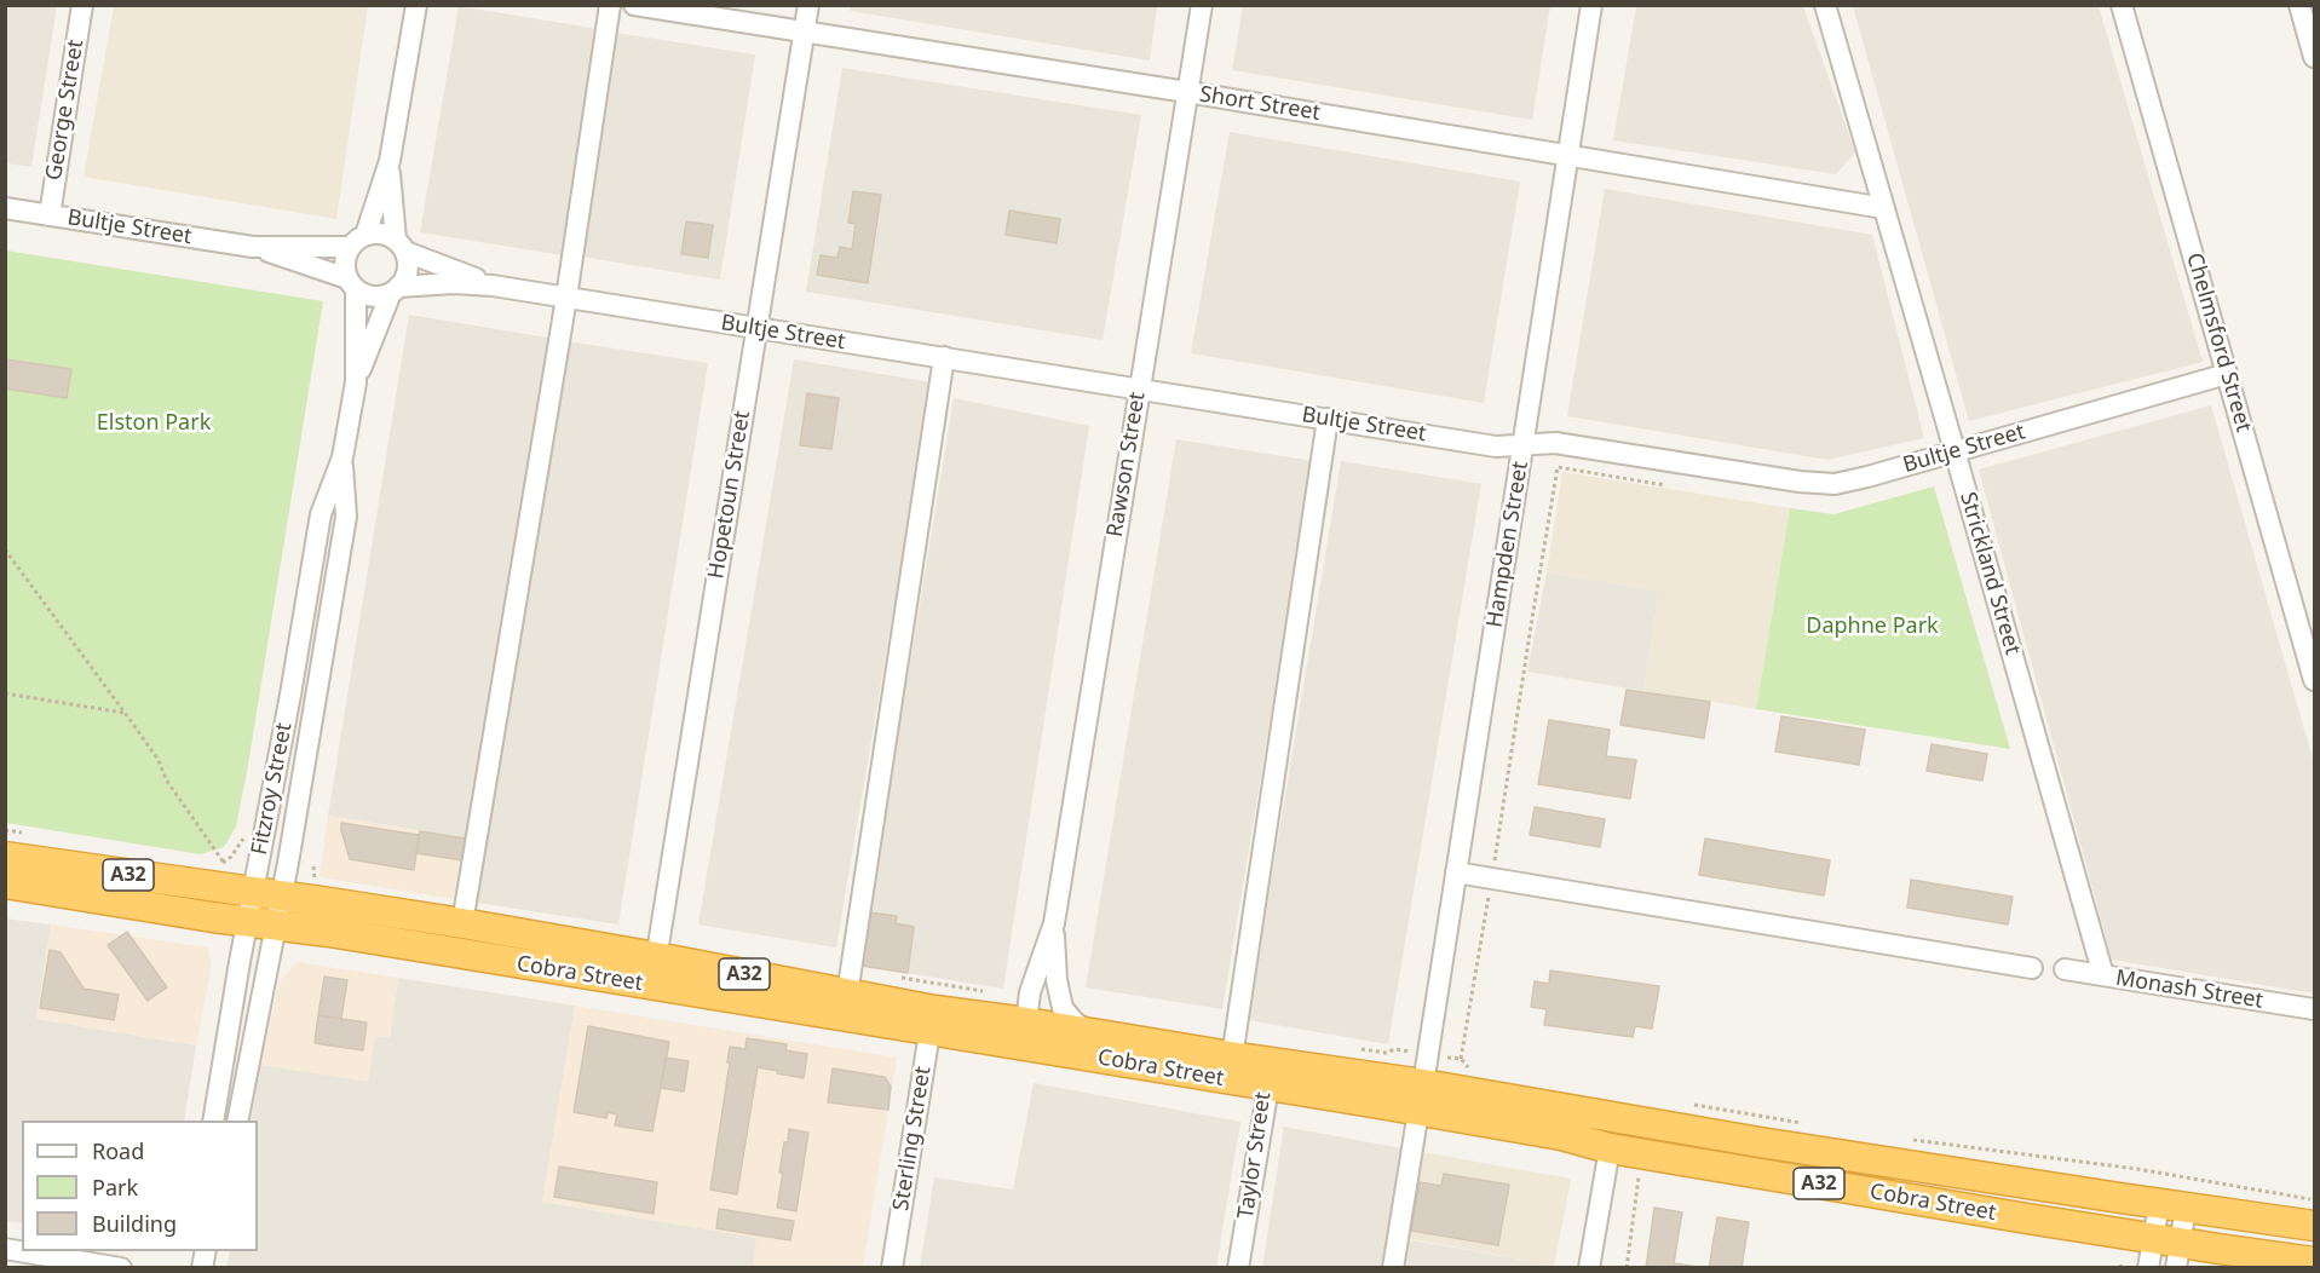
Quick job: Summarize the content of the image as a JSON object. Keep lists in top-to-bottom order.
{
  "streets": {
    "highway": ["A32", "Cobra Street"],
    "street": [
      "Short Street",
      "George Street",
      "Bultje Street",
      "Chelmsford Street",
      "Rawson Street",
      "Hopetoun Street",
      "Hampden Street",
      "Strickland Street",
      "Fitzroy Street",
      "Monash Street",
      "Sterling Street",
      "Taylor Street"
    ]
  },
  "crossings": [
    ["Short Street", "Rawson Street"],
    ["Short Street", "Hopetoun Street"],
    ["Short Street", "Hampden Street"],
    ["Short Street", "Strickland Street"],
    ["George Street", "Bultje Street"],
    ["Bultje Street", "Chelmsford Street"],
    ["Bultje Street", "Rawson Street"],
    ["Bultje Street", "Hopetoun Street"],
    ["Bultje Street", "Hampden Street"],
    ["Bultje Street", "Strickland Street"],
    ["Bultje Street", "Fitzroy Street"],
    ["Rawson Street", "Cobra Street"],
    ["Hopetoun Street", "Cobra Street"],
    ["Hampden Street", "Cobra Street"],
    ["Strickland Street", "Monash Street"],
    ["Fitzroy Street", "Cobra Street"],
    ["Cobra Street", "Sterling Street"],
    ["Cobra Street", "Taylor Street"]
  ],
  "parks": ["Elston Park", "Daphne Park"],
  "legend": ["Road", "Park", "Building"]
}
